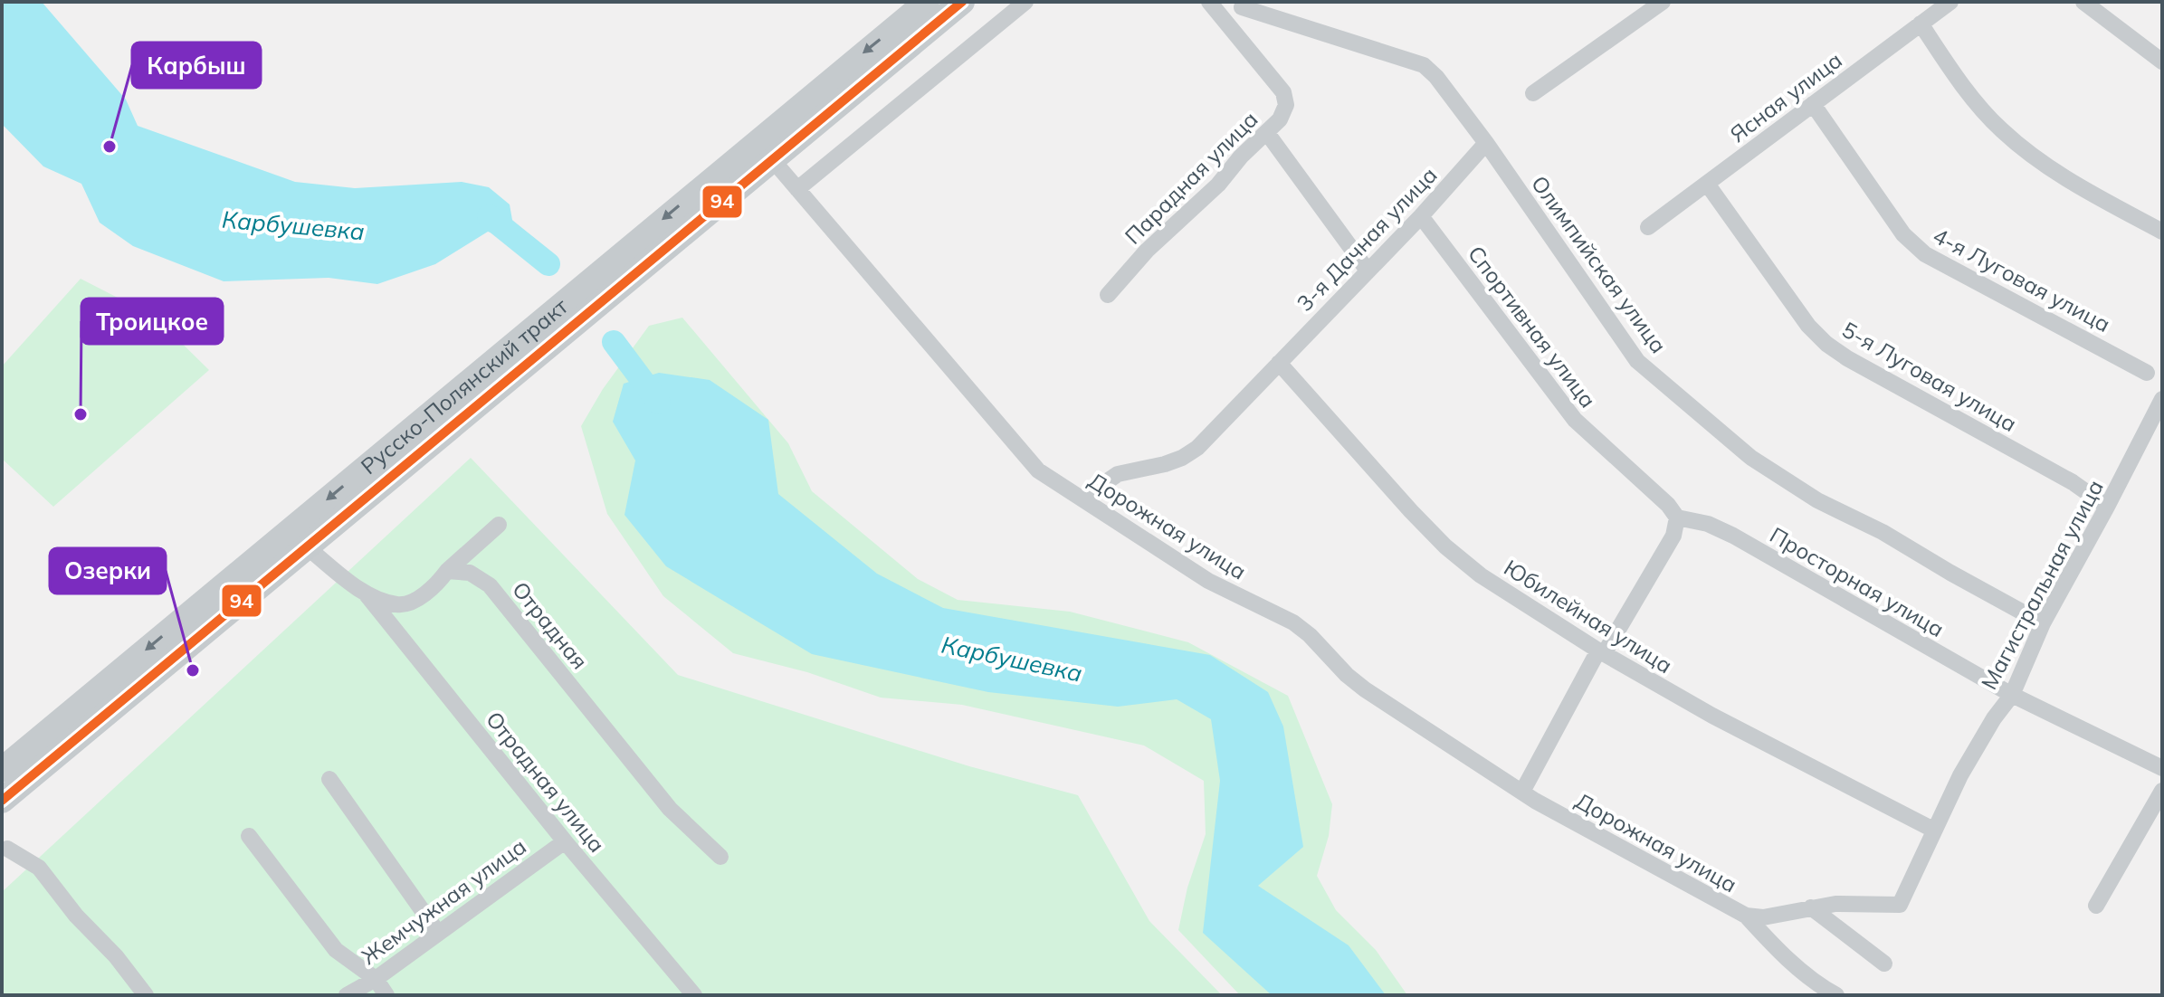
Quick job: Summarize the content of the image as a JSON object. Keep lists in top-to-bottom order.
{
  "streets": {
    "main road": ["Русско-Полянский тракт"],
    "street": [
      "Ясная улица",
      "Парадная улица",
      "3-я Дачная улица",
      "Олимпийская улица",
      "4-я Луговая улица",
      "Спортивная улица",
      "5-я Луговая улица",
      "Дорожная улица",
      "Просторная улица",
      "Магистральная улица",
      "Юбилейная улица",
      "Отрадная",
      "Отрадная улица",
      "Жемчужная улица"
    ]
  },
  "crossings": [
    ["Ясная улица", "4-я Луговая улица"],
    ["Ясная улица", "5-я Луговая улица"],
    ["3-я Дачная улица", "Олимпийская улица"],
    ["3-я Дачная улица", "Спортивная улица"],
    ["3-я Дачная улица", "Дорожная улица"],
    ["3-я Дачная улица", "Юбилейная улица"],
    ["Олимпийская улица", "Магистральная улица"],
    ["Спортивная улица", "Просторная улица"],
    ["5-я Луговая улица", "Магистральная улица"],
    ["Русско-Полянский тракт", "Дорожная улица"],
    ["Дорожная улица", "Магистральная улица"],
    ["Просторная улица", "Магистральная улица"],
    ["Магистральная улица", "Юбилейная улица"],
    ["Отрадная улица", "Жемчужная улица"]
  ],
  "water": ["Карбушевка"],
  "places": ["Карбыш", "Троицкое", "Озерки"],
  "lines": ["transit line 94"]
}
